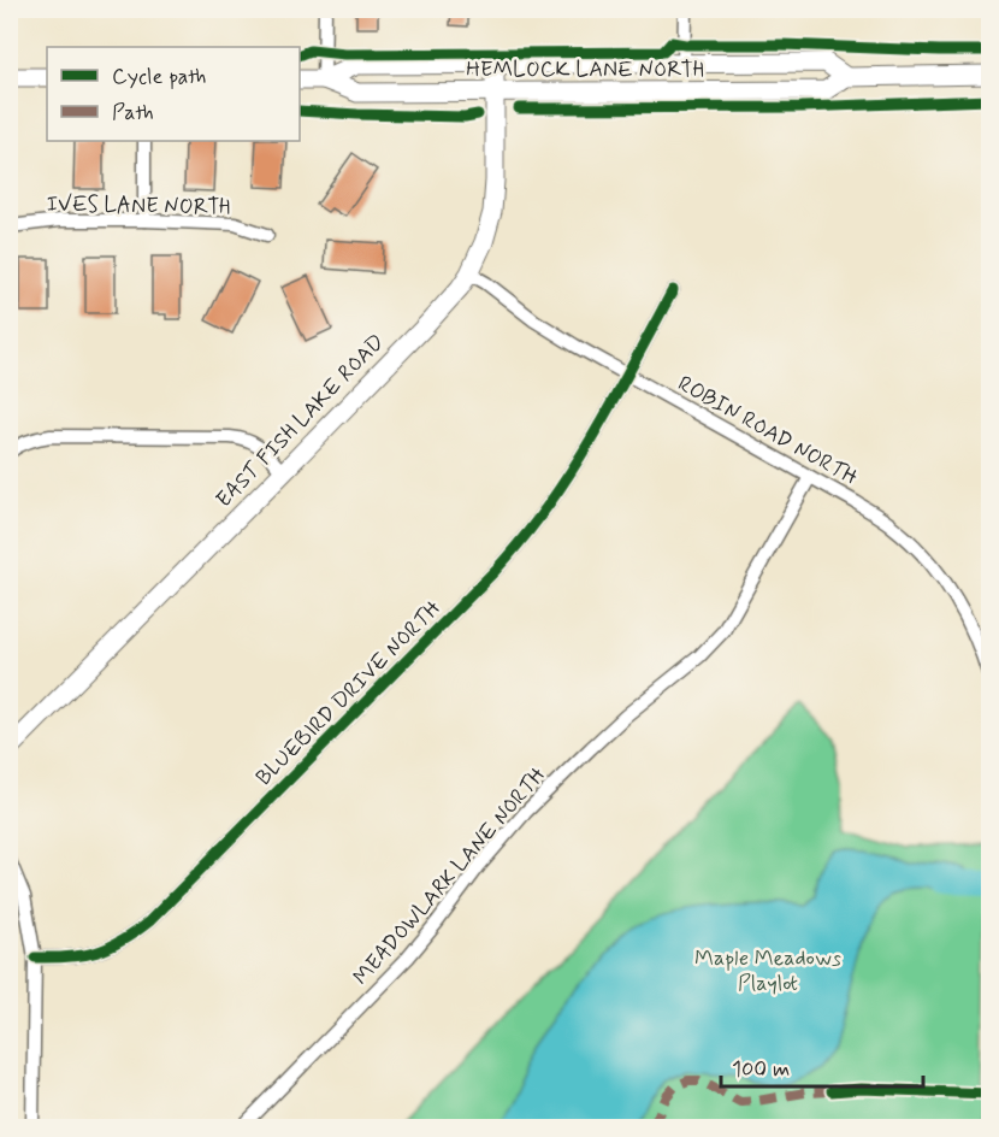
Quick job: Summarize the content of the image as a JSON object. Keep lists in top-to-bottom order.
{
  "streets": {
    "main road": ["HEMLOCK LANE NORTH", "EAST FISH LAKE ROAD"],
    "street": [
      "IVES LANE NORTH",
      "ROBIN ROAD NORTH",
      "BLUEBIRD DRIVE NORTH",
      "MEADOWLARK LANE NORTH"
    ]
  },
  "crossings": [
    ["HEMLOCK LANE NORTH", "EAST FISH LAKE ROAD"],
    ["EAST FISH LAKE ROAD", "ROBIN ROAD NORTH"],
    ["ROBIN ROAD NORTH", "BLUEBIRD DRIVE NORTH"],
    ["ROBIN ROAD NORTH", "MEADOWLARK LANE NORTH"]
  ],
  "parks": ["Maple Meadows Playlot"],
  "legend": ["Cycle path", "Path"],
  "scale_bar": "100 m"
}
